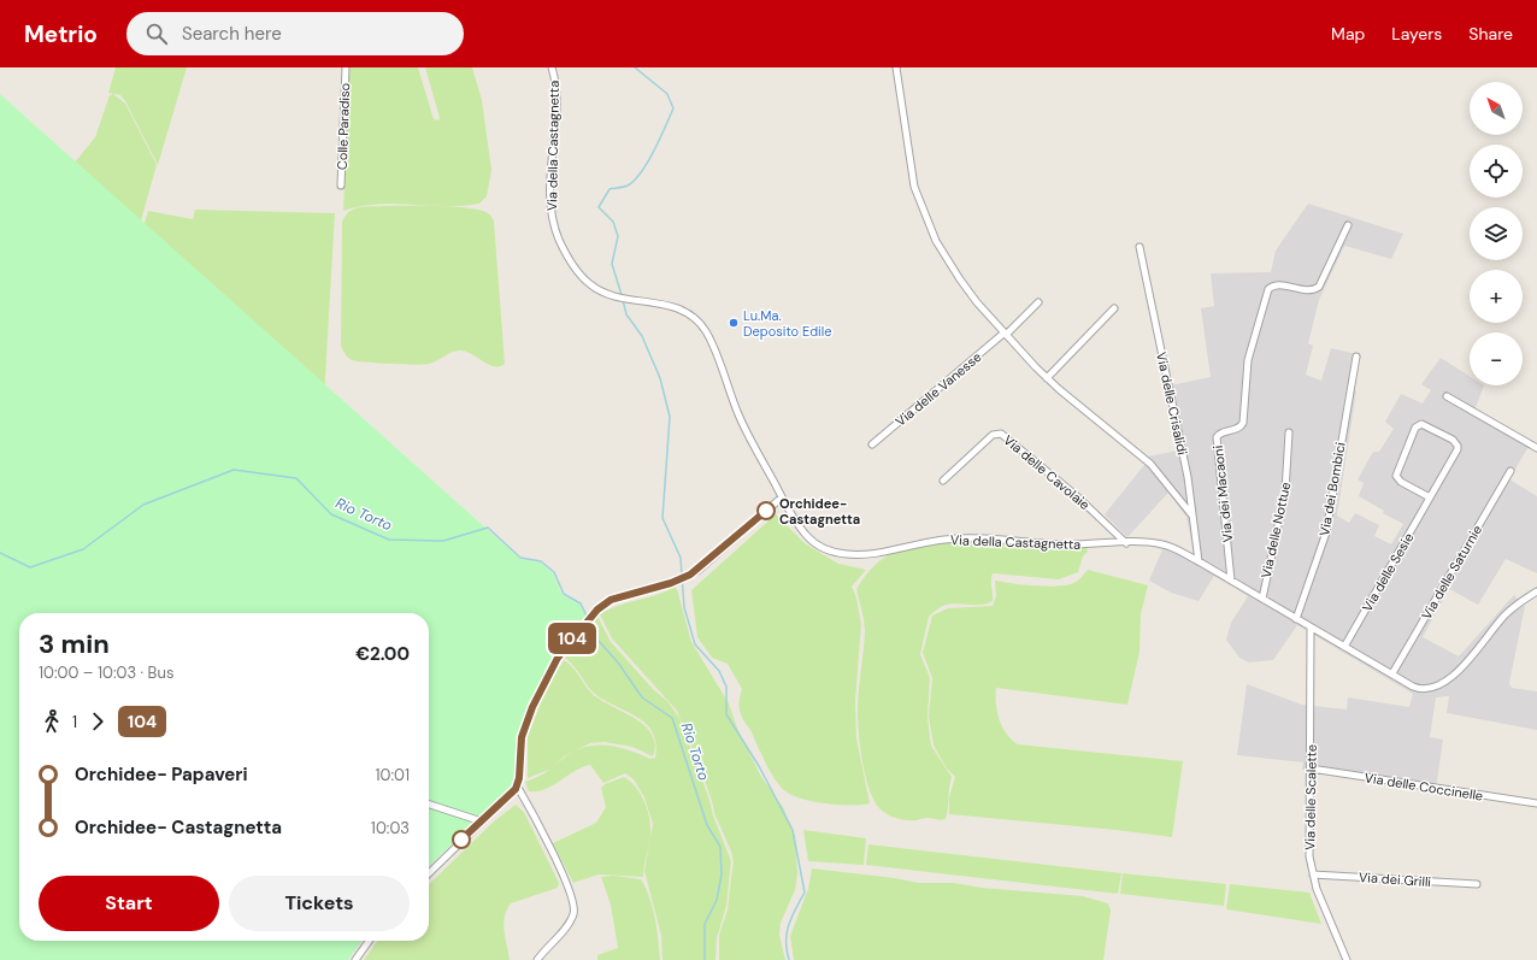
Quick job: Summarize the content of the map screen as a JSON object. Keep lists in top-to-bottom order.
{
  "streets": {
    "street": [
      "Colle Paradiso",
      "Via della Castagnetta",
      "Via delle Vanesse",
      "Via delle Crisalidi",
      "Via delle Cavolaie",
      "Via dei Bombici",
      "Via dei Macaoni",
      "Via delle Nottue",
      "Via delle Sesie",
      "Via delle Saturnie",
      "Via delle Coccinelle",
      "Via delle Scalette",
      "Via dei Grilli"
    ]
  },
  "crossings": [
    ["Via della Castagnetta", "Via delle Crisalidi"],
    ["Via della Castagnetta", "Via delle Cavolaie"],
    ["Via della Castagnetta", "Via dei Bombici"],
    ["Via della Castagnetta", "Via dei Macaoni"],
    ["Via della Castagnetta", "Via delle Nottue"],
    ["Via della Castagnetta", "Via delle Sesie"],
    ["Via della Castagnetta", "Via delle Saturnie"],
    ["Via della Castagnetta", "Via delle Scalette"],
    ["Via delle Coccinelle", "Via delle Scalette"],
    ["Via delle Scalette", "Via dei Grilli"]
  ],
  "water": ["Rio Torto"],
  "places": ["Lu.Ma. Deposito Edile", "Orchidee- Castagnetta"],
  "lines": ["bus line 104"],
  "north": "top left",
  "page": {
    "header": "Metrio",
    "search": "Search here",
    "nav": ["Map", "Layers", "Share"],
    "on_map": "104",
    "map_buttons": ["+", "−"],
    "heading": ["3 min", "10:00 – 10:03 · Bus", "€2.00"],
    "legs": ["1", "104"],
    "list": [
      {
        "name": "Orchidee- Papaveri",
        "value": "10:01"
      },
      {
        "name": "Orchidee- Castagnetta",
        "value": "10:03"
      }
    ],
    "buttons": ["Start", "Tickets"]
  }
}
